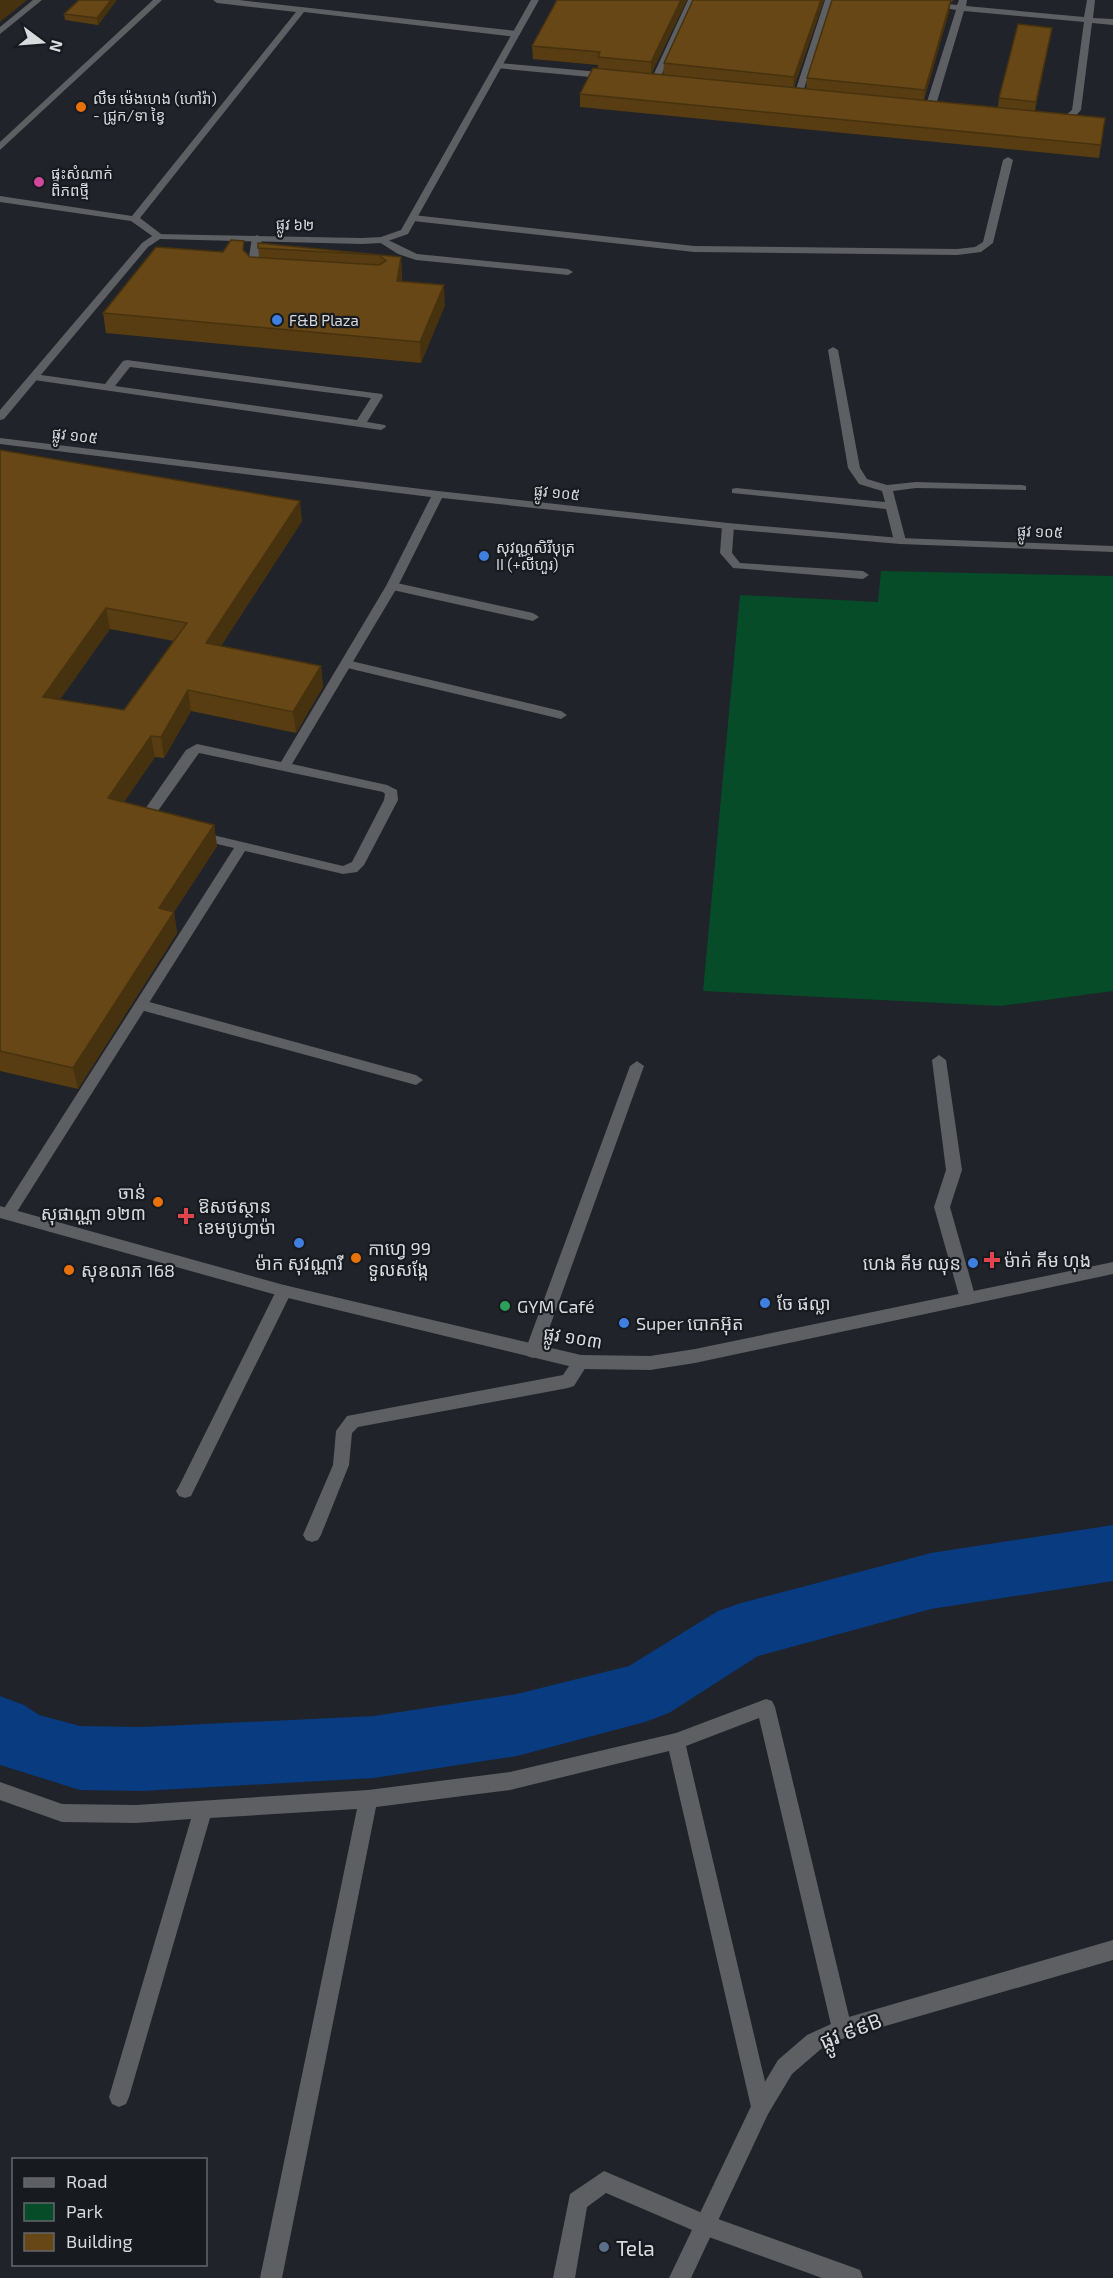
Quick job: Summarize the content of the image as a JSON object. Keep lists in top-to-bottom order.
{
  "streets": {
    "street": [
      "ផ្លូវ ៦២",
      "ផ្លូវ ១០៥",
      "ផ្លូវ ១០៣",
      "ផ្លូវ ៩៩B"
    ]
  },
  "places": {
    "other": [
      "លឹម ម៉េងហេង (ហៅរ៉ា) - ជ្រូក/ទា ខ្វៃ",
      "ផ្ទះសំណាក់ ពិភពថ្មី",
      "F&B Plaza",
      "សុវណ្ណសិរីបុត្រ II (+លីហួរ)",
      "ចាន់ សុផាណ្ណា ១២៣",
      "ម៉ាក សុវណ្ណារី",
      "កាហ្វេ 99 ទួលសង្កែ",
      "ហេង គីម ឈុន",
      "សុខលាភ 168",
      "ចែ ផល្លា",
      "GYM Café",
      "Super បោកអ៊ុត",
      "Tela"
    ],
    "health": ["ឱសថស្ថាន ខេមបូហ្វាម៉ា", "ម៉ាក់ គីម ហុង"]
  },
  "legend": ["Road", "Park", "Building"],
  "north": "right"
}
